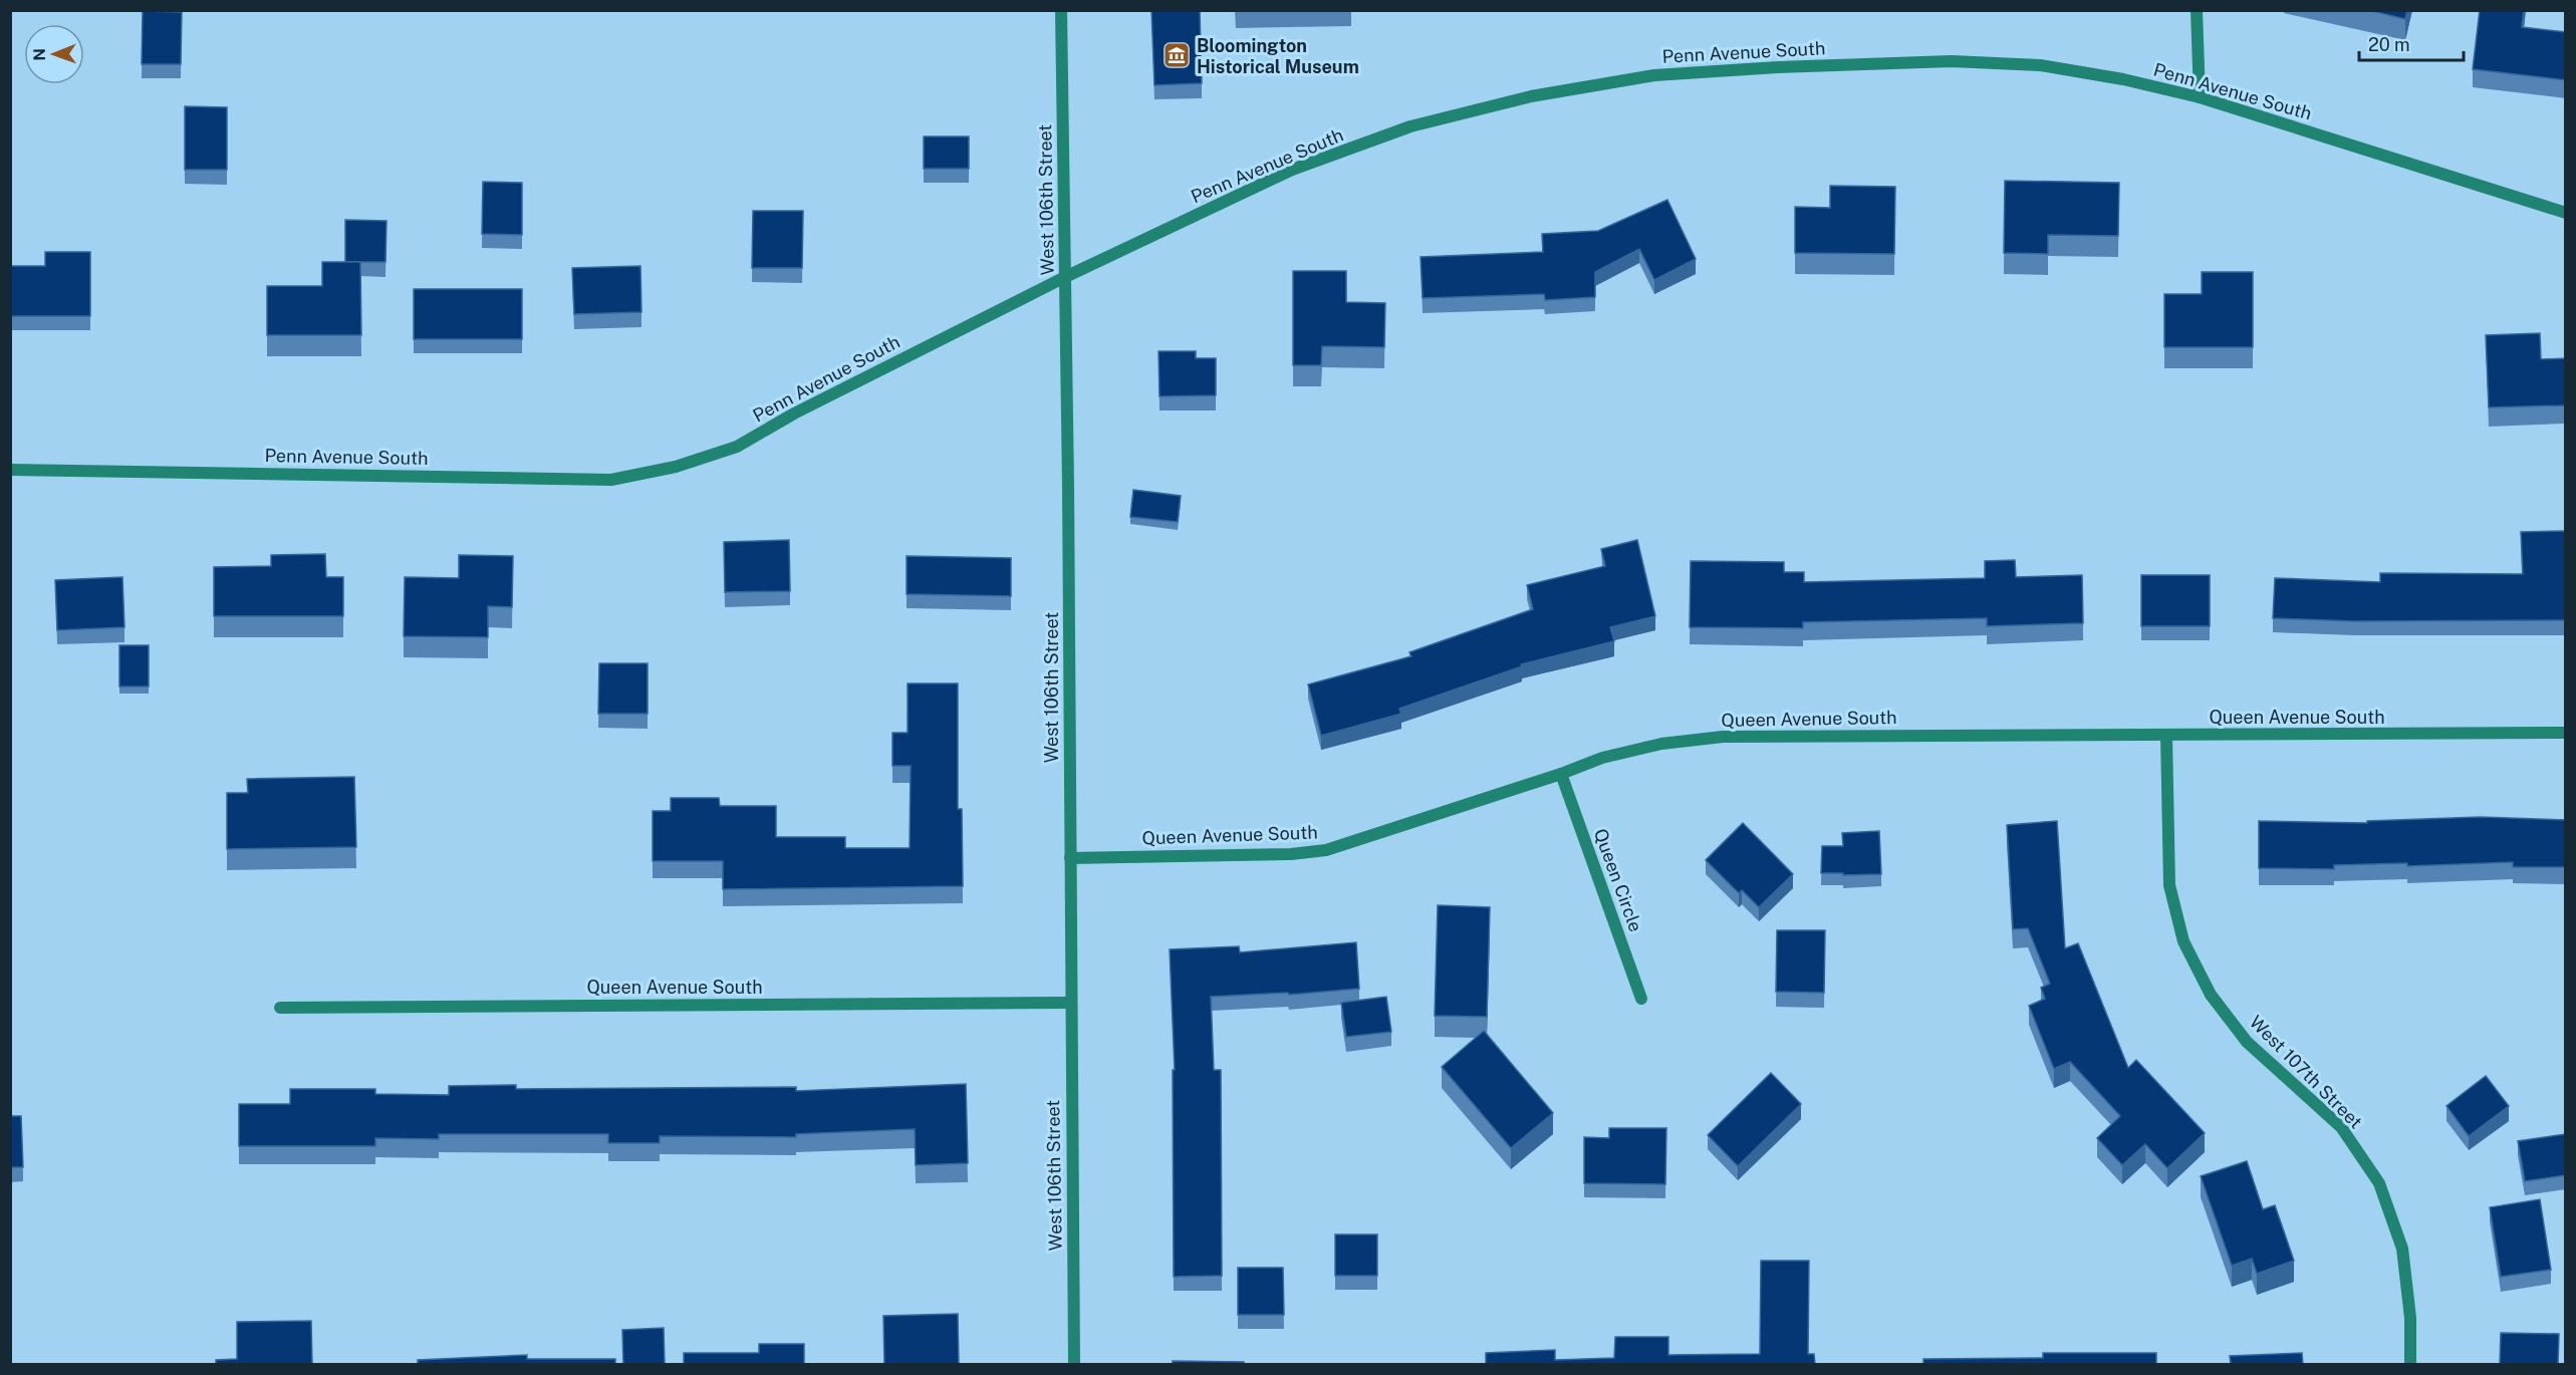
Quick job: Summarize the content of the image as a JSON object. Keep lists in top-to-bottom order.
{
  "streets": {
    "street": [
      "Penn Avenue South",
      "West 106th Street",
      "Queen Avenue South",
      "Queen Circle",
      "West 107th Street"
    ]
  },
  "crossings": [
    ["Penn Avenue South", "West 106th Street"],
    ["West 106th Street", "Queen Avenue South"],
    ["Queen Avenue South", "Queen Circle"],
    ["Queen Avenue South", "West 107th Street"]
  ],
  "places": {
    "museum": ["Bloomington Historical Museum"]
  },
  "scale_bar": "20 m",
  "north": "left"
}
